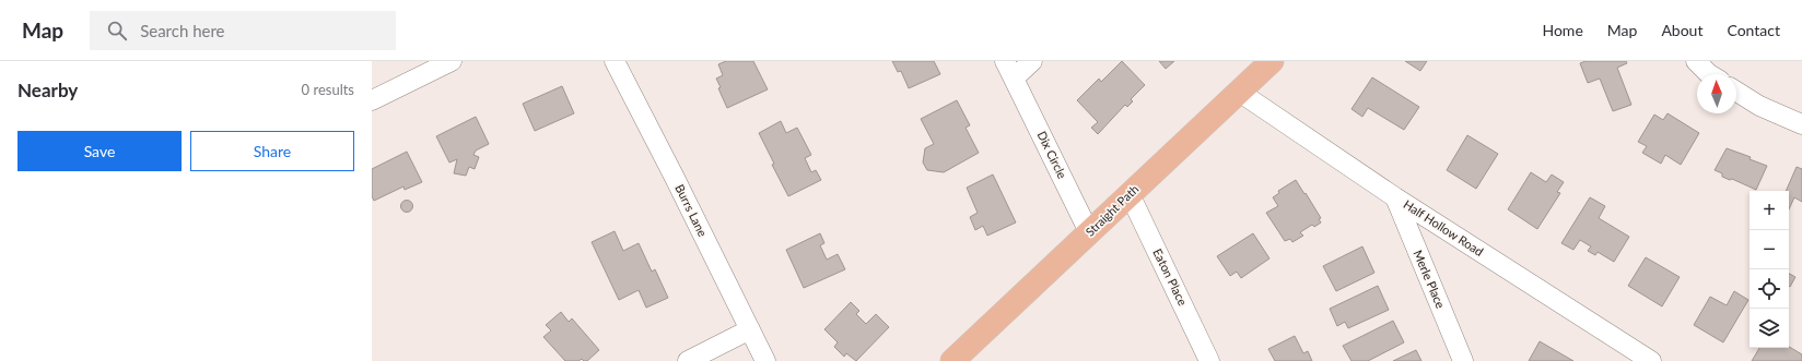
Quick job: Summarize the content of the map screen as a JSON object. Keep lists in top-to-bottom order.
{
  "streets": {
    "main road": ["Straight Path"],
    "street": [
      "Dix Circle",
      "Burrs Lane",
      "Half Hollow Road",
      "Eaton Place",
      "Merle Place"
    ]
  },
  "crossings": [
    ["Dix Circle", "Straight Path"],
    ["Straight Path", "Half Hollow Road"],
    ["Straight Path", "Eaton Place"],
    ["Half Hollow Road", "Merle Place"]
  ],
  "north": "top",
  "page": {
    "header": "Map",
    "search": "Search here",
    "nav": [
      "Home",
      "Map",
      "About",
      "Contact"
    ],
    "heading": ["Nearby", "0 results"],
    "buttons": ["Save", "Share"],
    "map_buttons": ["+", "−"]
  }
}
